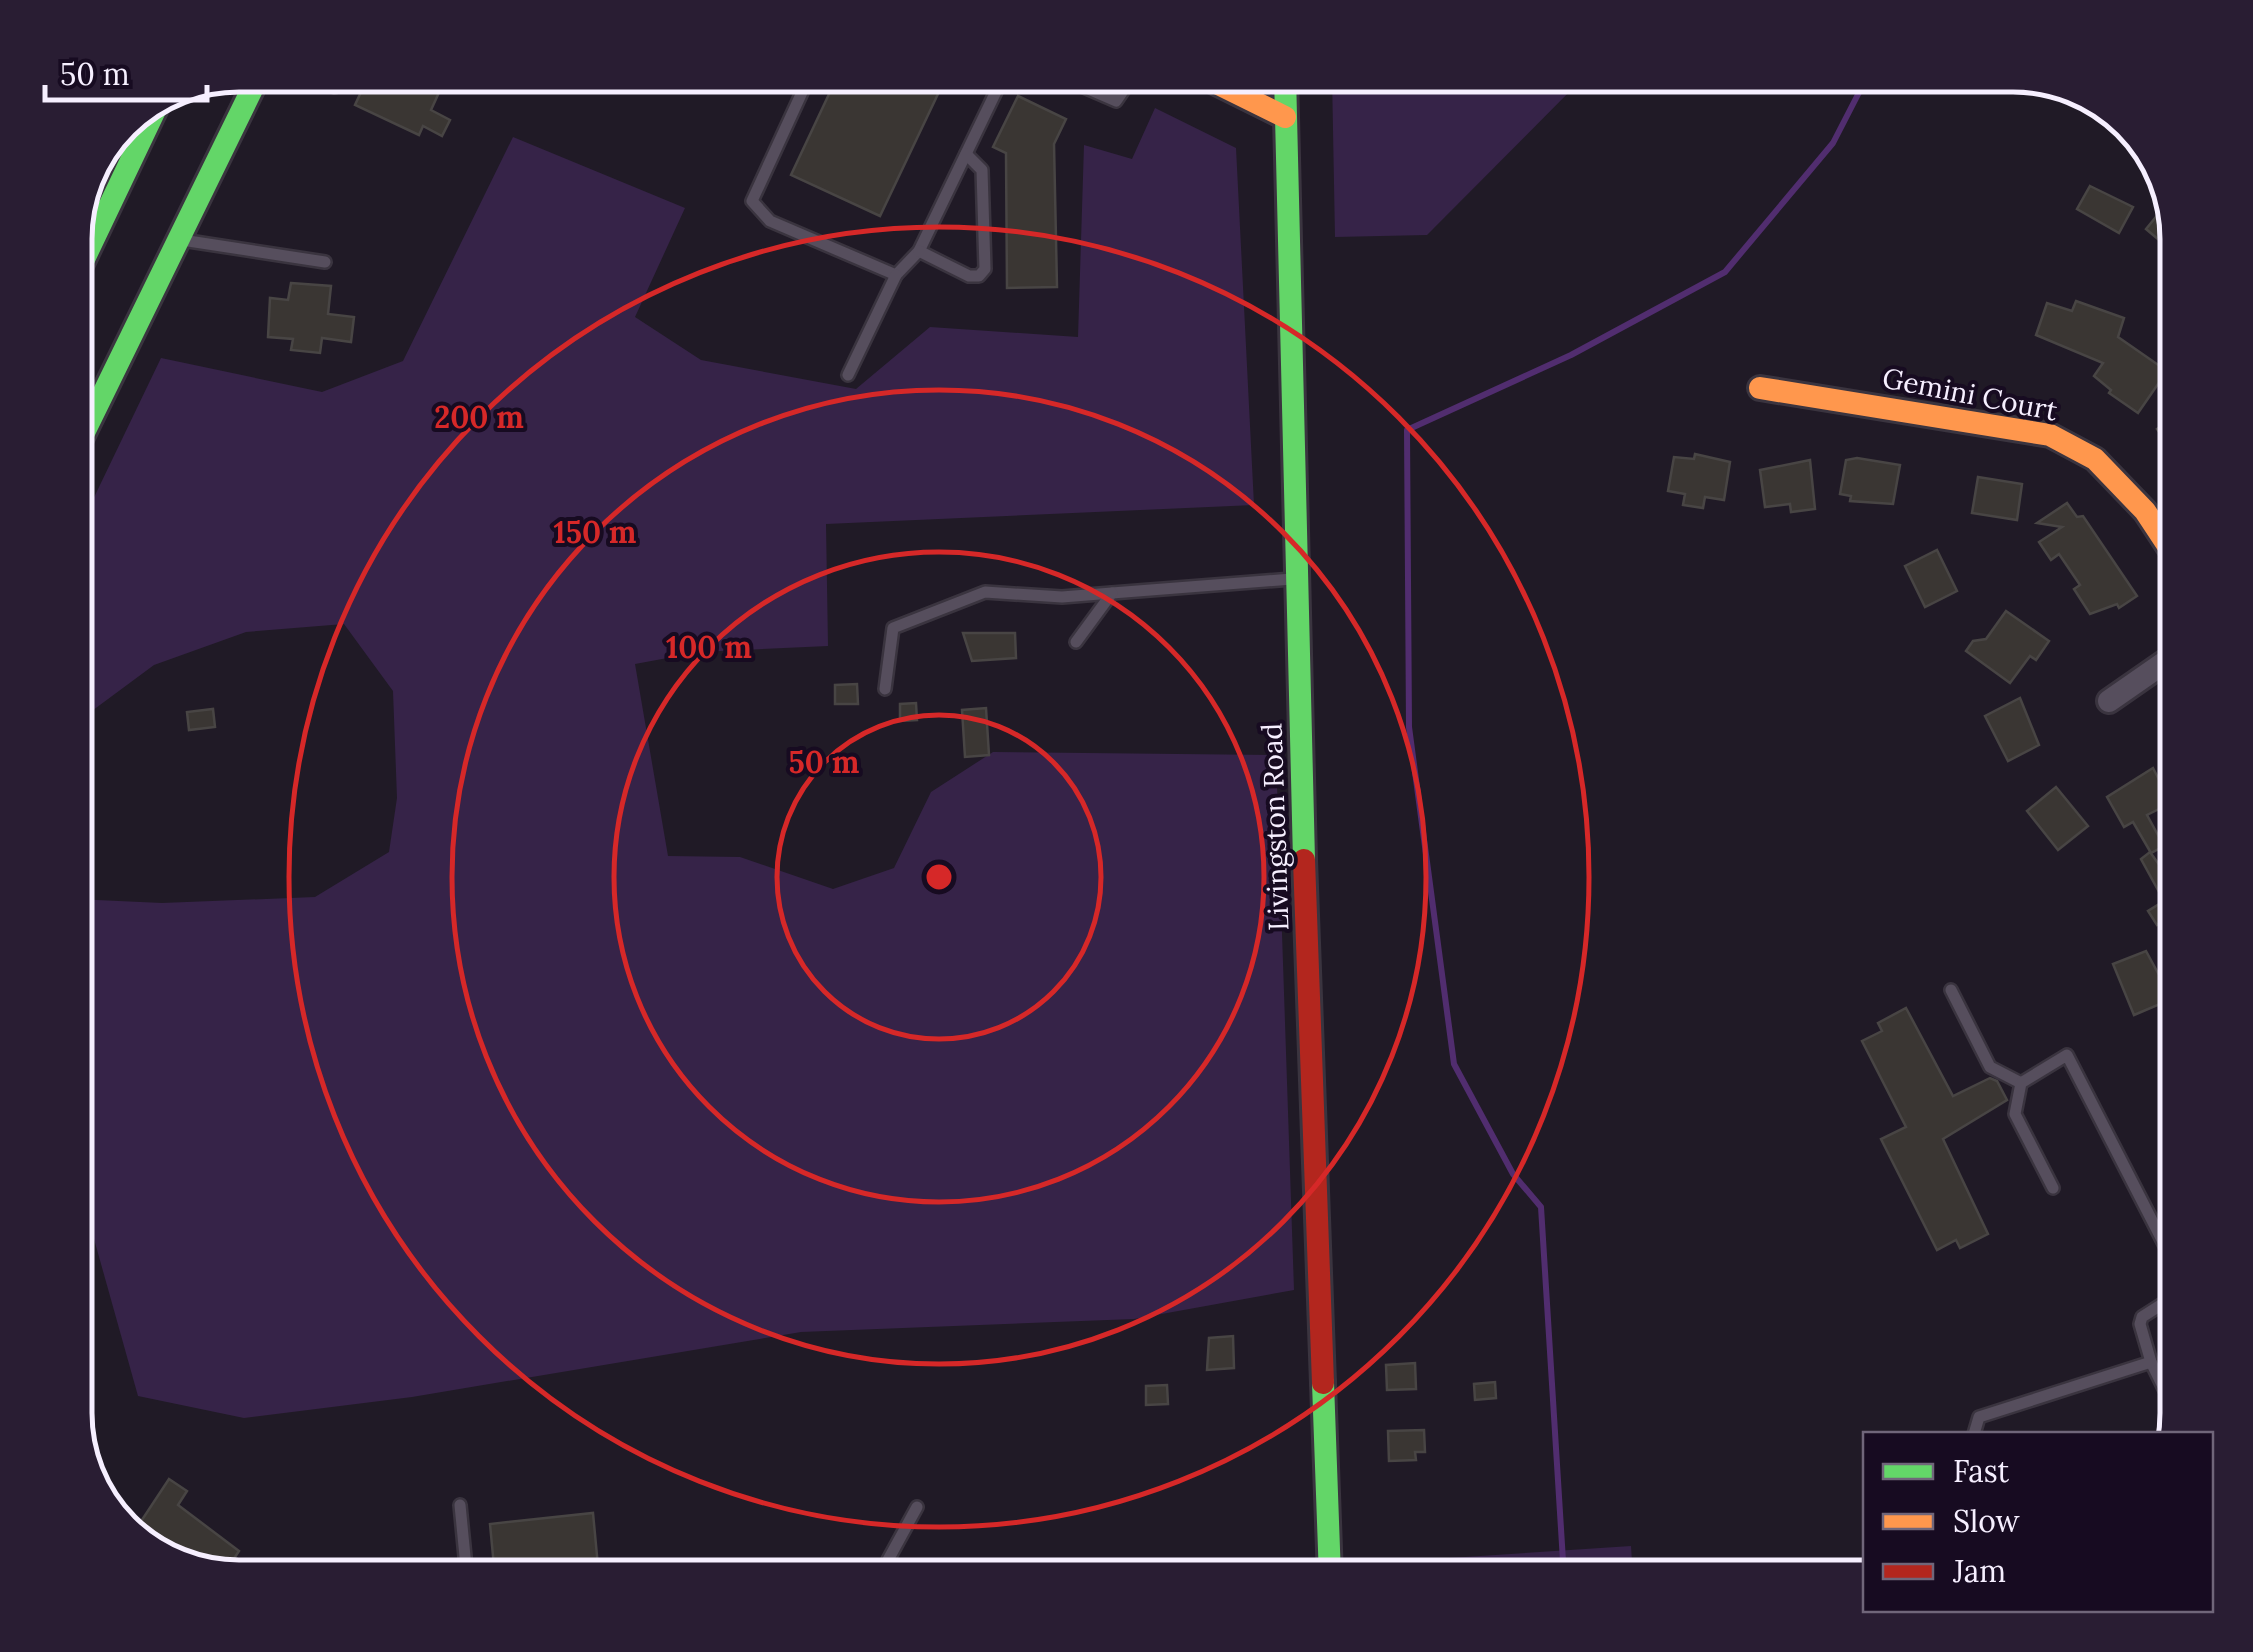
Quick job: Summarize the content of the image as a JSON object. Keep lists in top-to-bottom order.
{
  "streets": {
    "main road": ["Gemini Court", "Livingston Road"]
  },
  "legend": ["Fast", "Slow", "Jam"],
  "scale_bar": "50 m",
  "rings": [
    "200 m",
    "150 m",
    "100 m",
    "50 m"
  ]
}
